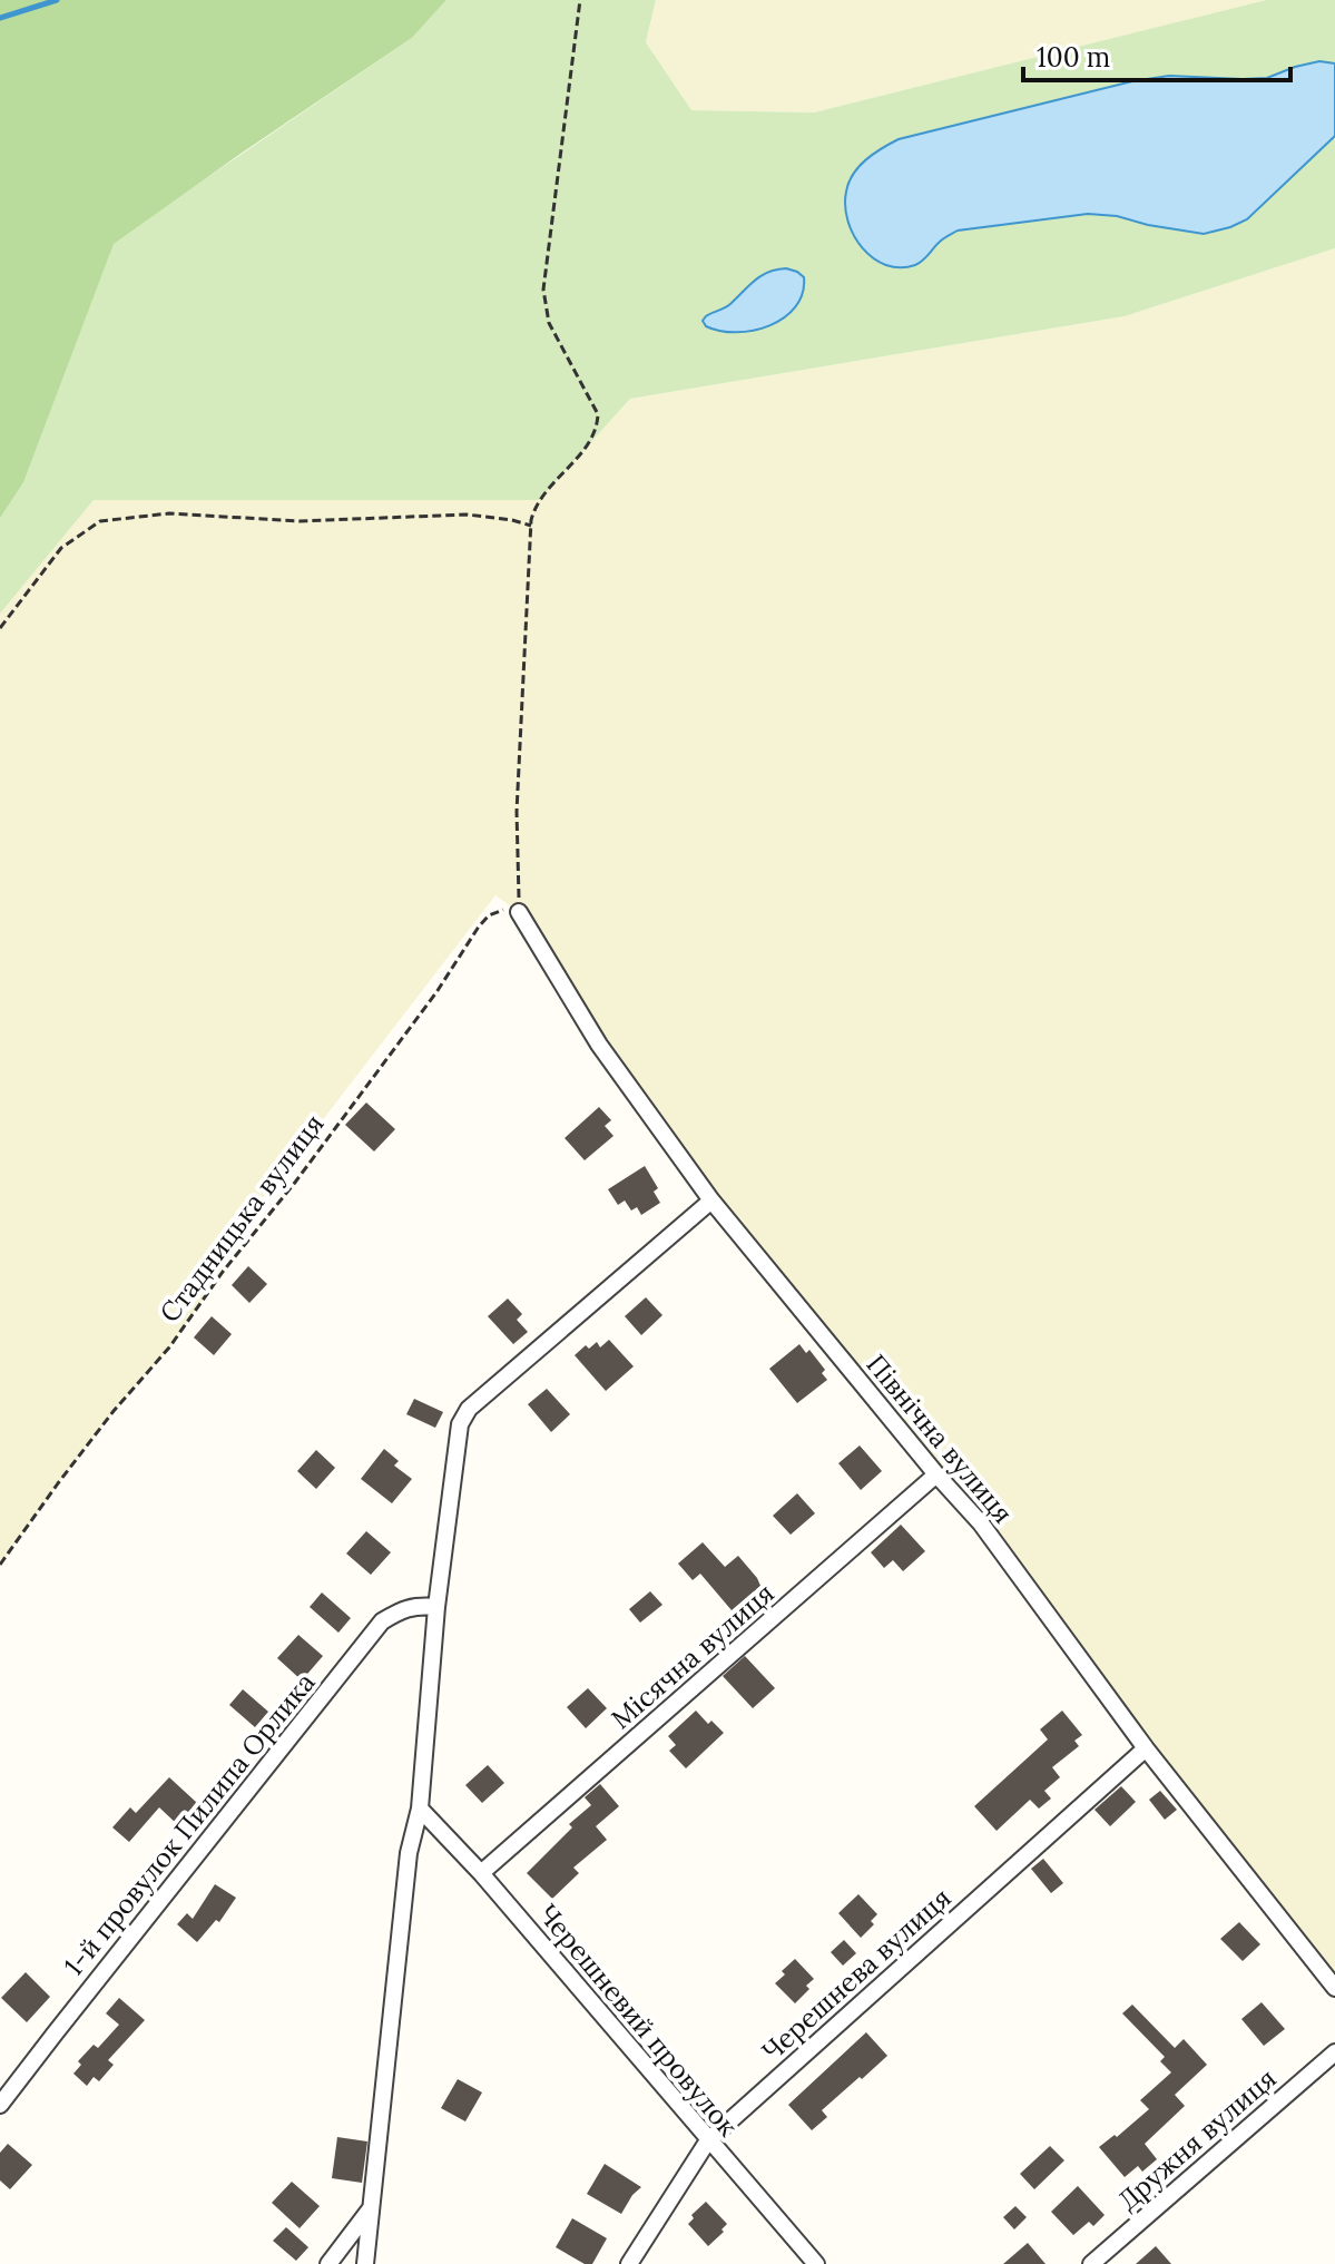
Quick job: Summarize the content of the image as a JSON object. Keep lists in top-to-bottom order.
{
  "streets": {
    "street": [
      "Північна вулиця",
      "Місячна вулиця",
      "1-й провулок Пилипа Орлика",
      "Черешнева вулиця",
      "Черешневий провулок",
      "Дружня вулиця"
    ],
    "path": ["Стадницька вулиця"]
  },
  "crossings": [
    ["Стадницька вулиця", "Північна вулиця"],
    ["Північна вулиця", "Місячна вулиця"],
    ["Північна вулиця", "Черешнева вулиця"],
    ["Місячна вулиця", "Черешневий провулок"],
    ["Черешнева вулиця", "Черешневий провулок"]
  ],
  "scale_bar": "100 m"
}
